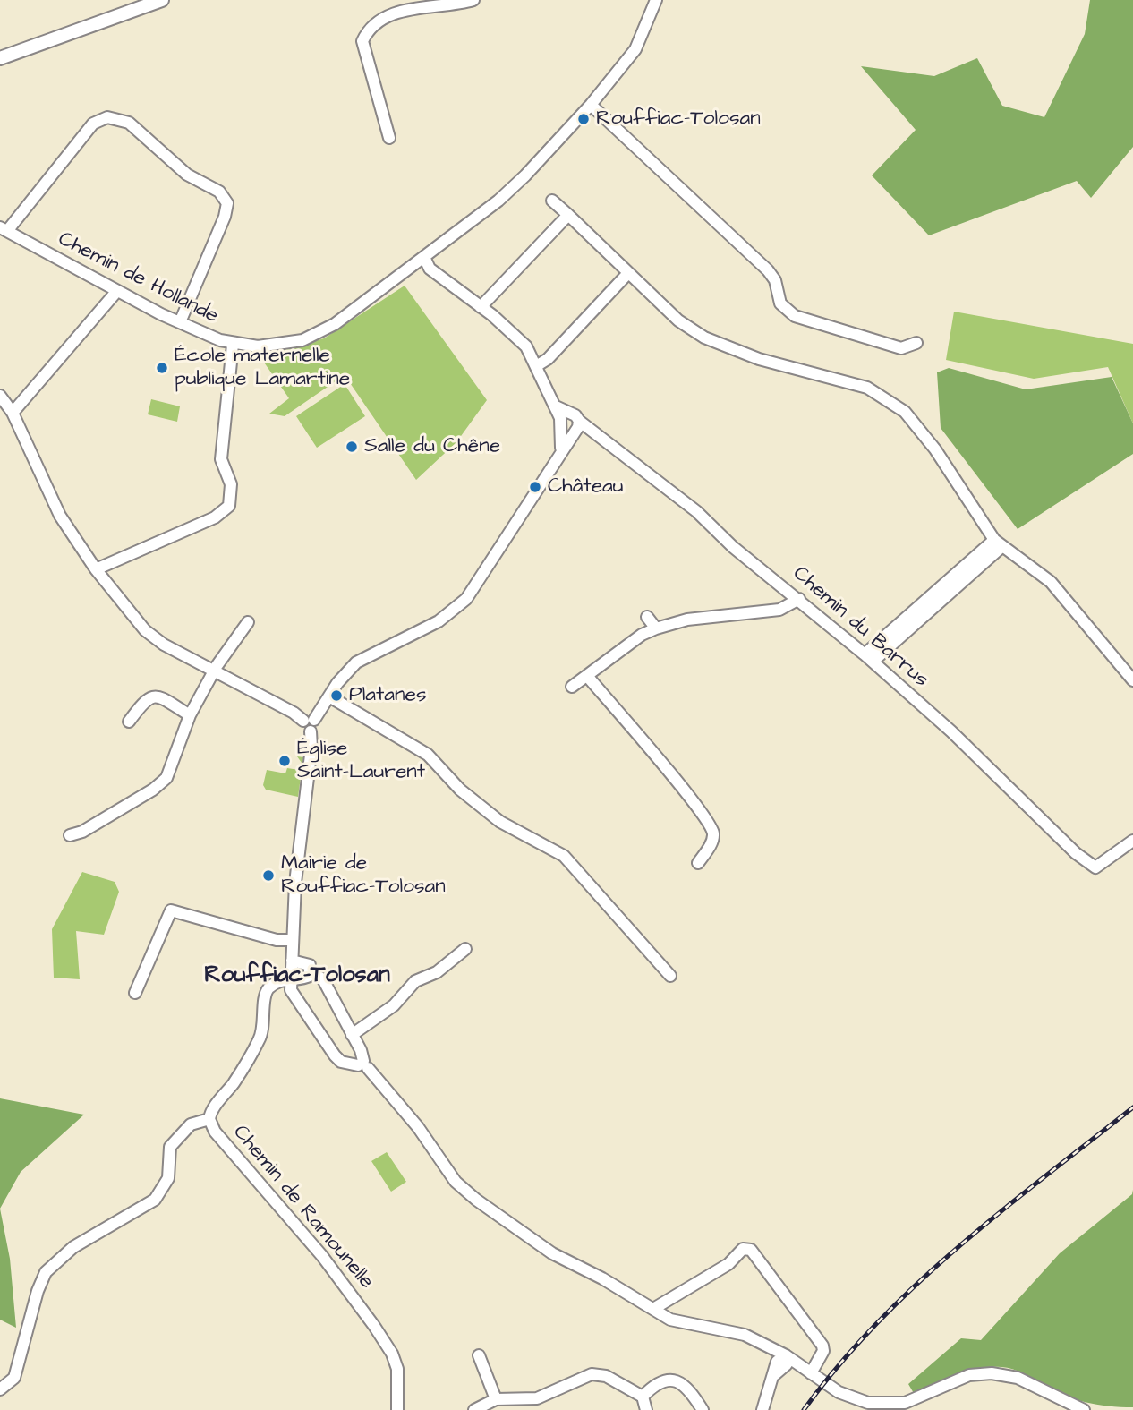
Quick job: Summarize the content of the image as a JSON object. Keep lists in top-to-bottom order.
{
  "streets": {
    "street": ["Chemin de Hollande", "Chemin du Barrus", "Chemin de Ramounelle"]
  },
  "districts": ["Rouffiac-Tolosan"],
  "places": [
    "Rouffiac-Tolosan",
    "École maternelle publique Lamartine",
    "Salle du Chêne",
    "Château",
    "Platanes",
    "Église Saint-Laurent",
    "Mairie de Rouffiac-Tolosan"
  ]
}
